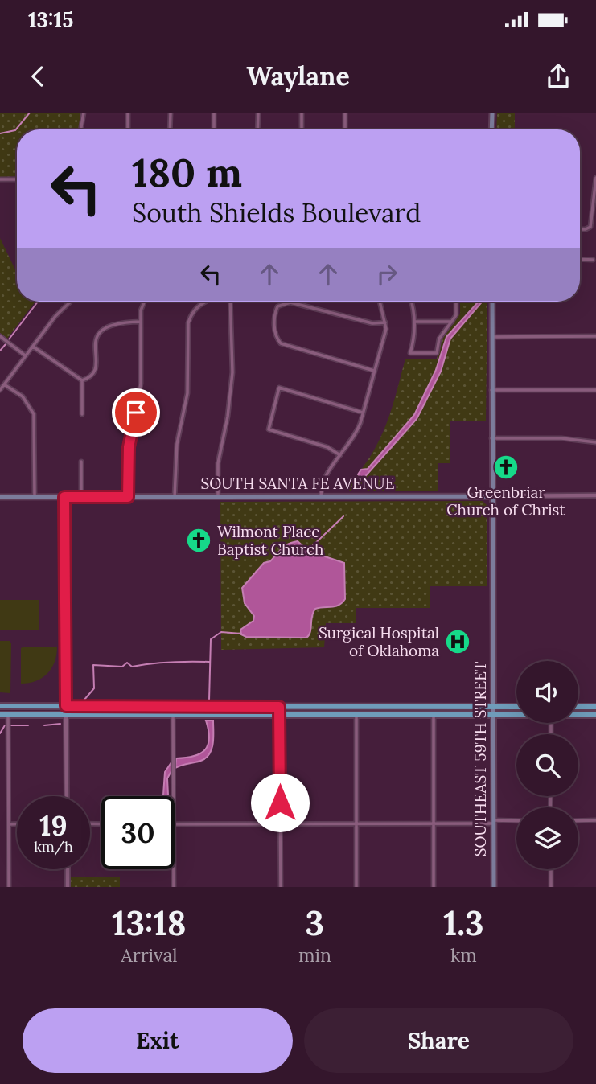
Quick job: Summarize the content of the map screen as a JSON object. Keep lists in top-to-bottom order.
{
  "streets": {
    "main road": ["SOUTH SANTA FE AVENUE", "SOUTHEAST 59TH STREET"]
  },
  "crossings": [
    ["SOUTH SANTA FE AVENUE", "SOUTHEAST 59TH STREET"]
  ],
  "places": {
    "church": ["Greenbriar Church of Christ", "Wilmont Place Baptist Church"],
    "hospital": ["Surgical Hospital of Oklahoma"]
  },
  "page": {
    "status": "13:15",
    "header": "Waylane",
    "turn": ["180 m", "South Shields Boulevard"],
    "speed": "19 km/h",
    "limit": "30",
    "eta": [
      "13:18",
      "Arrival",
      "3",
      "min",
      "1.3",
      "km"
    ],
    "buttons": ["Exit", "Share"]
  }
}
